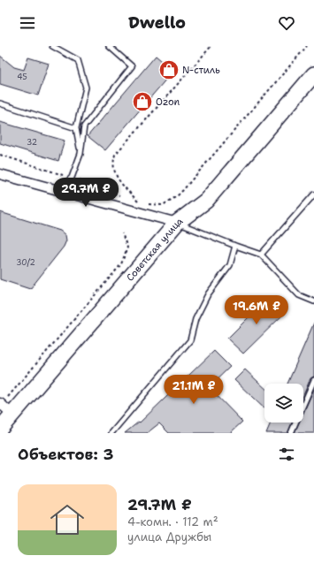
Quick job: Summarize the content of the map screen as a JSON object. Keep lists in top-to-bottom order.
{
  "streets": {
    "highway": ["Советская улица"]
  },
  "places": {
    "shop": ["N-стиль", "Ozon"]
  },
  "house_numbers": ["45", "32", "30/2"],
  "page": {
    "header": "Dwello",
    "price": ["29.7M ₽", "19.6M ₽", "21.1M ₽"],
    "heading": "Объектов: 3",
    "list": [
      {
        "name": "29.7M ₽",
        "note": "4-комн. · 112 m² · улица Дружбы"
      }
    ]
  }
}
